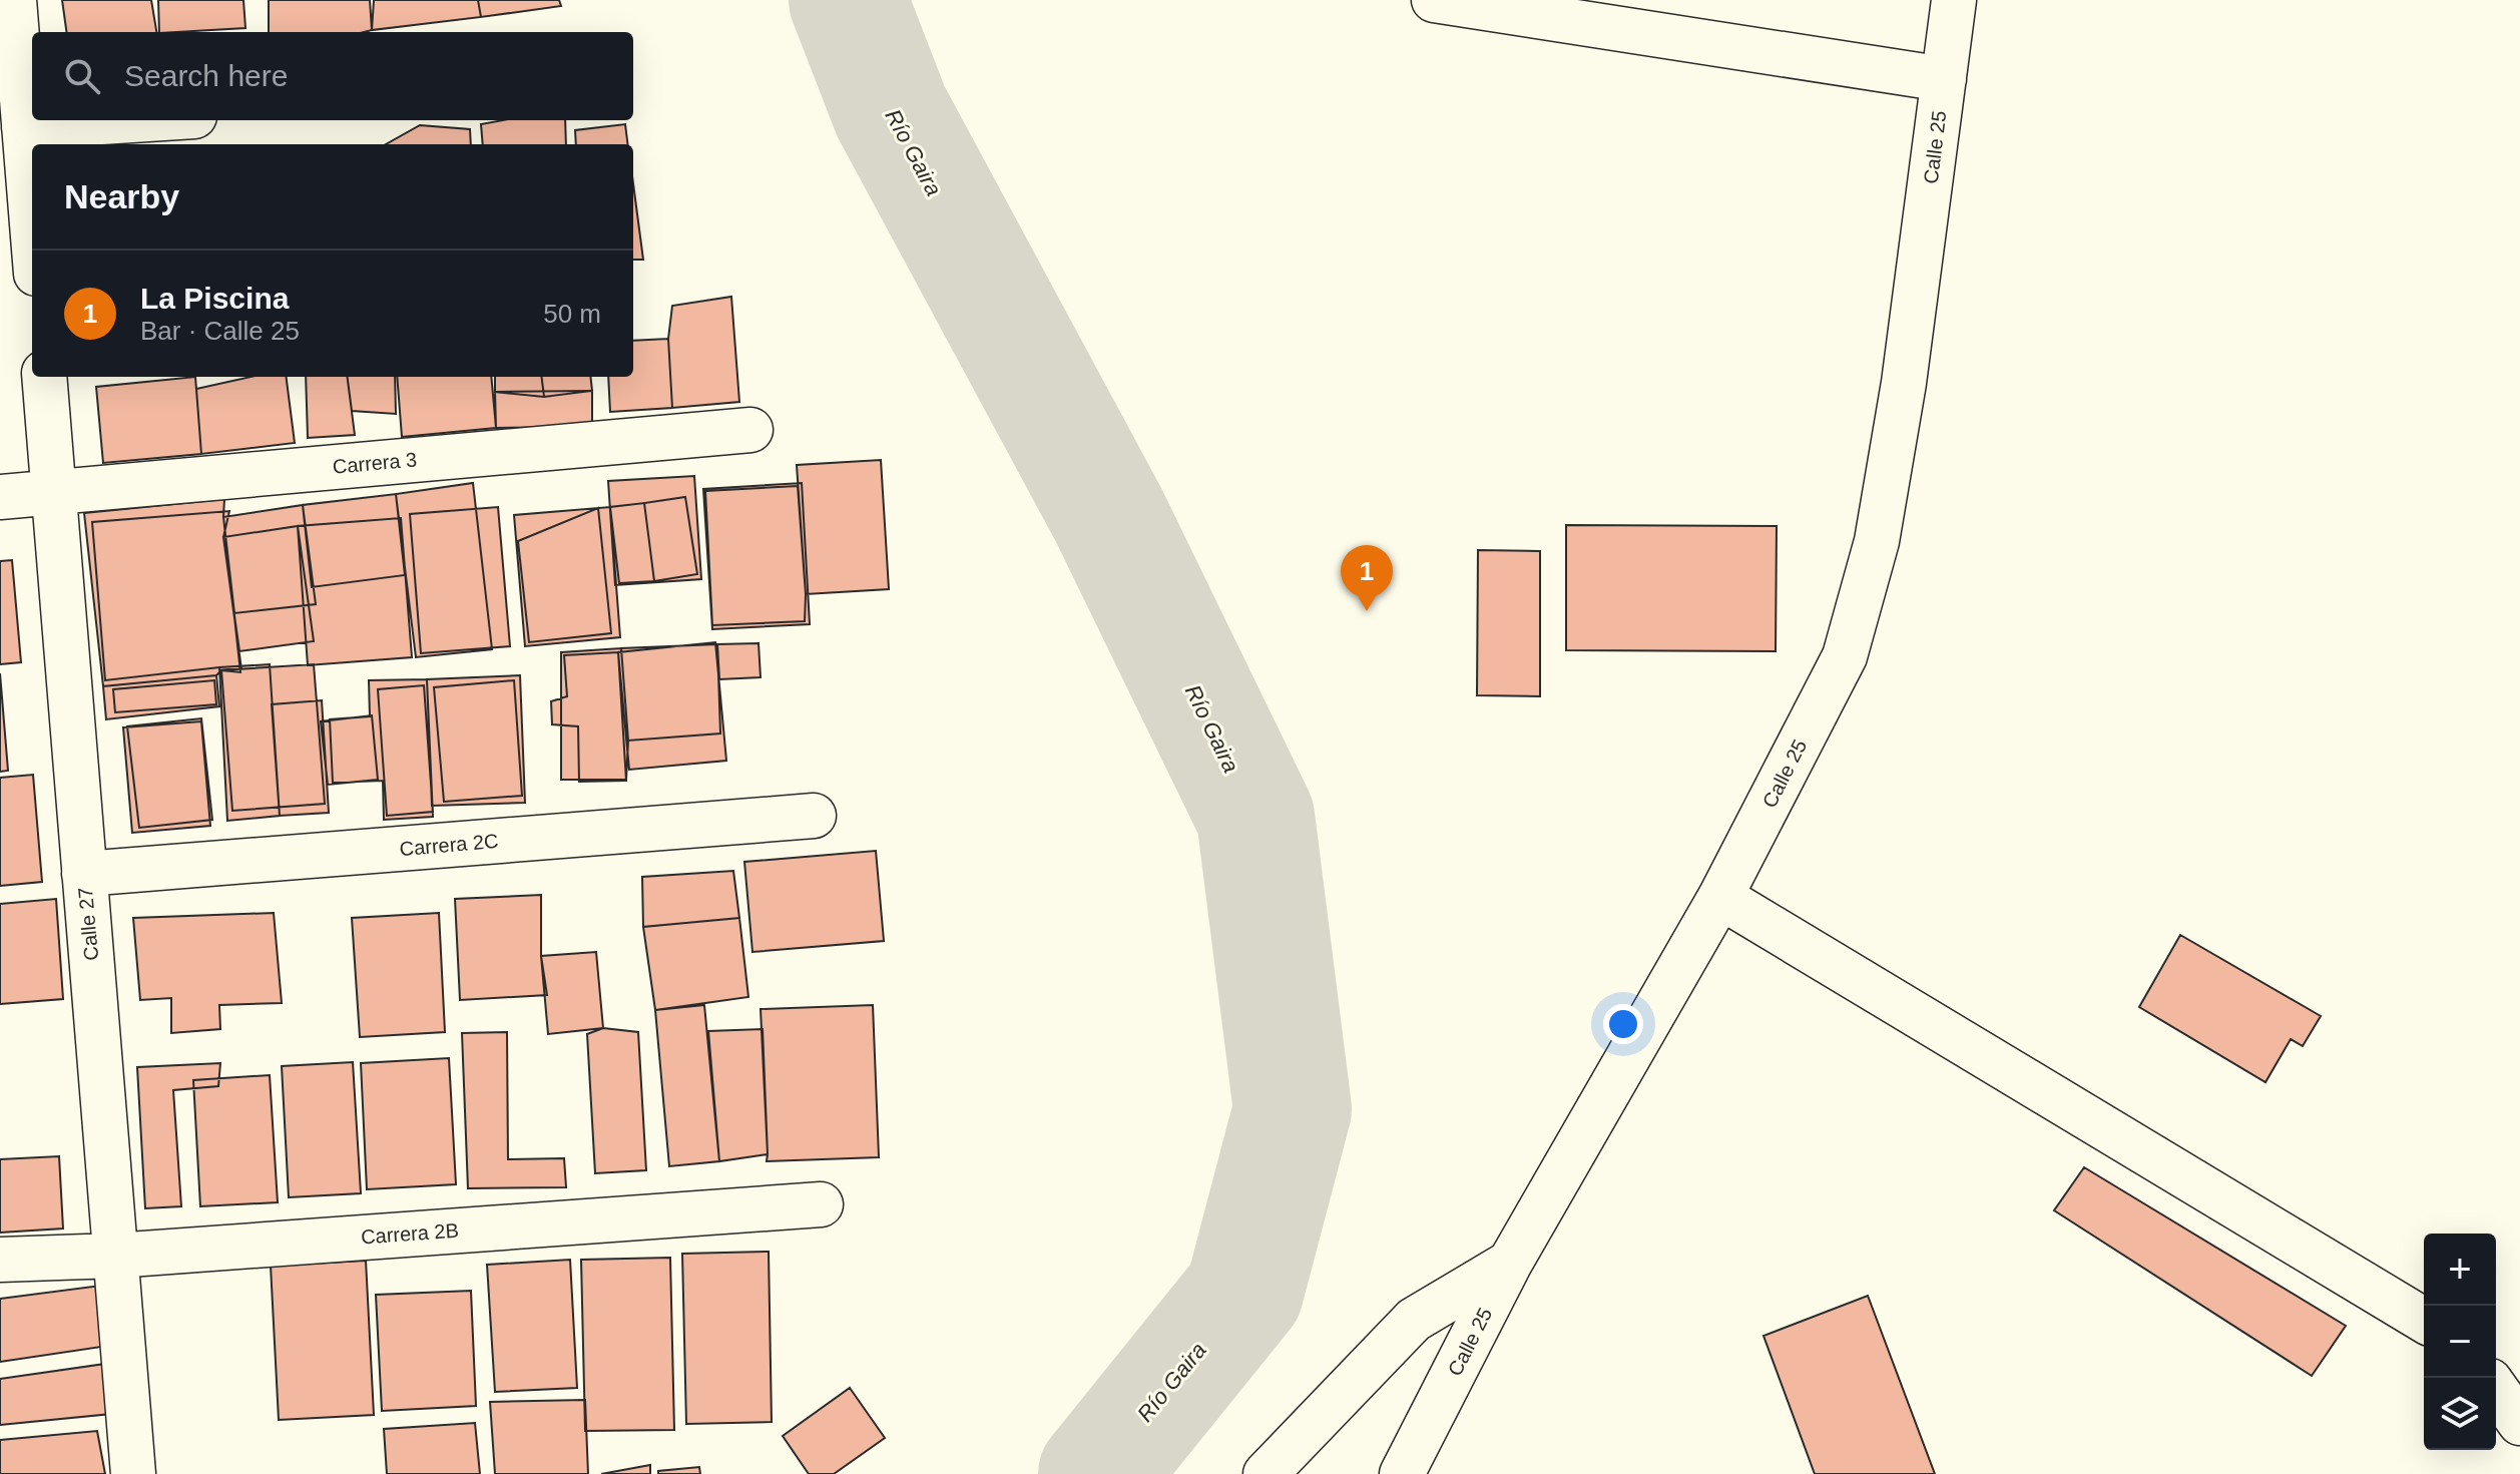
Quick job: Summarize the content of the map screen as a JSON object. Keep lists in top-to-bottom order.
{
  "streets": {
    "street": [
      "Calle 25",
      "Carrera 3",
      "Carrera 2C",
      "Calle 27",
      "Carrera 2B"
    ]
  },
  "crossings": [
    ["Carrera 3", "Calle 27"],
    ["Carrera 2C", "Calle 27"],
    ["Calle 27", "Carrera 2B"]
  ],
  "water": ["Río Gaira"],
  "page": {
    "search": "Search here",
    "heading": "Nearby",
    "list": [
      {
        "mark": "1",
        "name": "La Piscina",
        "note": "Bar · Calle 25",
        "value": "50 m"
      }
    ],
    "pins": "1",
    "map_buttons": ["+", "−"]
  }
}
